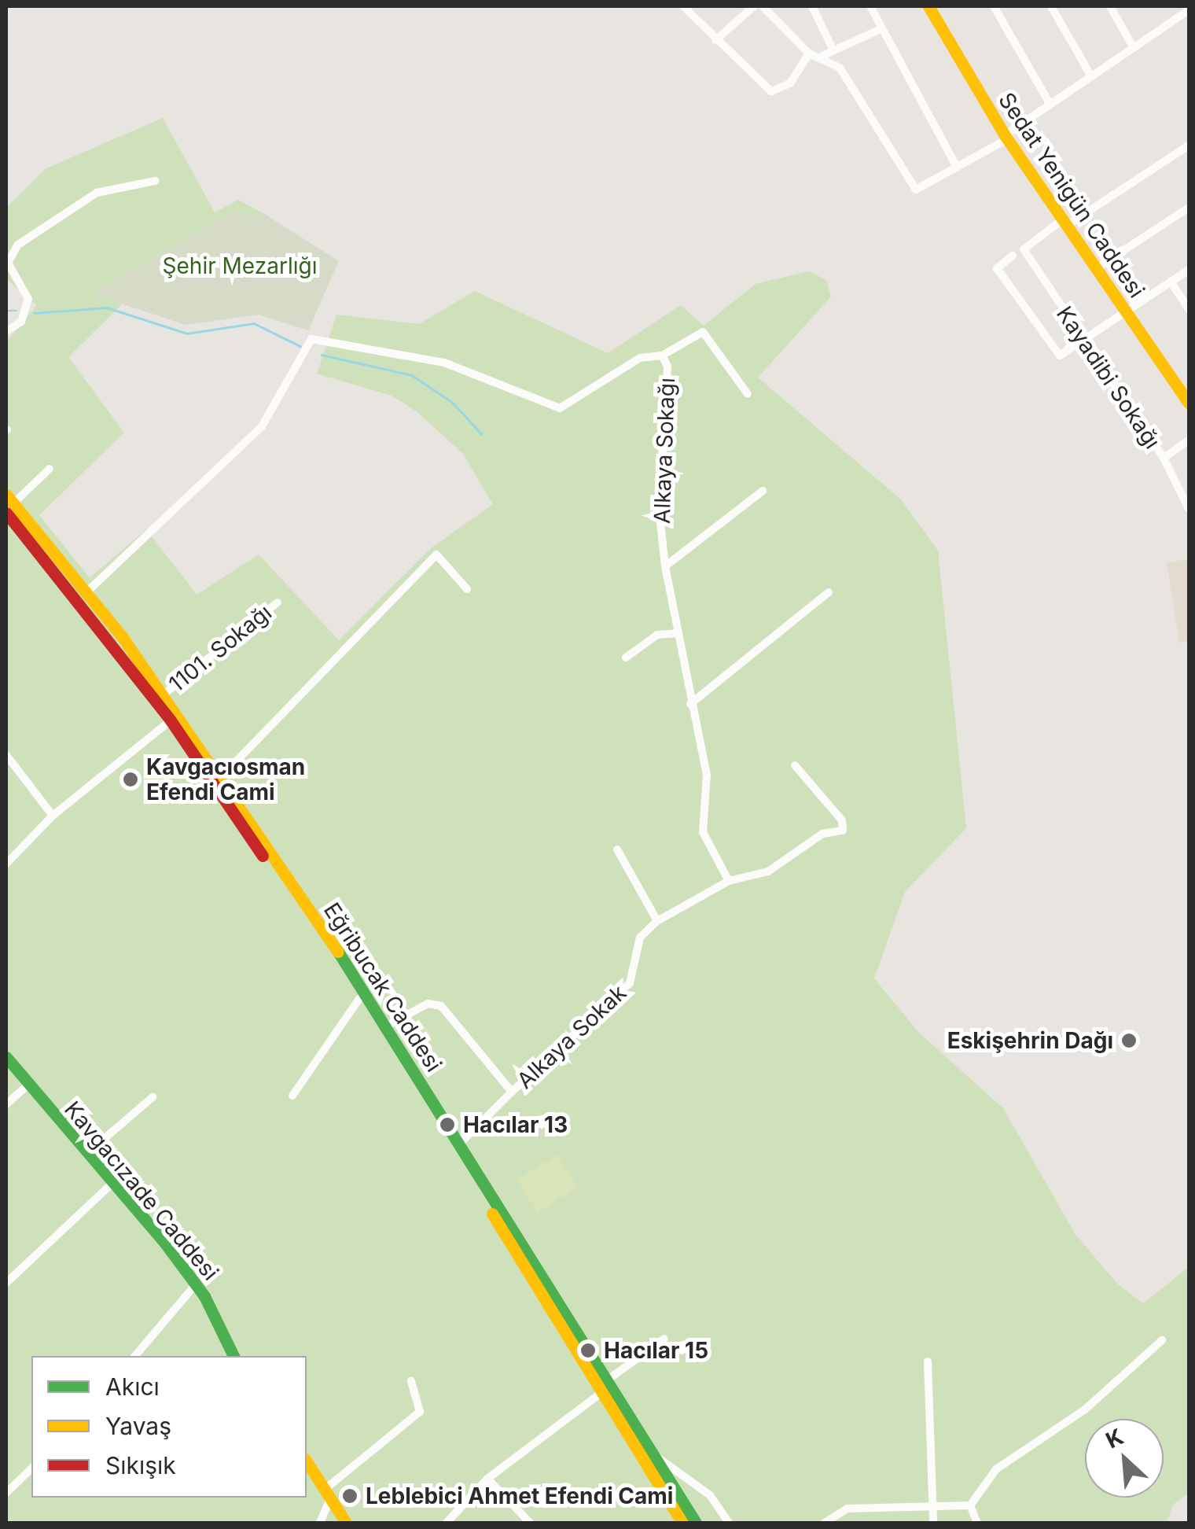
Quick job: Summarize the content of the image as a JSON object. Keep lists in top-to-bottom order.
{
  "streets": {
    "main road": ["Sedat Yenigün Caddesi", "Eğribucak Caddesi", "Kavgacızade Caddesi"],
    "street": [
      "Kayadibi Sokağı",
      "Alkaya Sokağı",
      "1101. Sokağı",
      "Alkaya Sokak"
    ]
  },
  "crossings": [
    ["Sedat Yenigün Caddesi", "Kayadibi Sokağı"],
    ["Alkaya Sokağı", "Eğribucak Caddesi"],
    ["Alkaya Sokağı", "Alkaya Sokak"],
    ["1101. Sokağı", "Eğribucak Caddesi"],
    ["Eğribucak Caddesi", "Alkaya Sokak"]
  ],
  "parks": ["Şehir Mezarlığı"],
  "places": [
    "Kavgacıosman Efendi Cami",
    "Eskişehrin Dağı",
    "Hacılar 13",
    "Hacılar 15",
    "Leblebici Ahmet Efendi Cami"
  ],
  "legend": ["Akıcı", "Yavaş", "Sıkışık"],
  "north": "top left"
}
